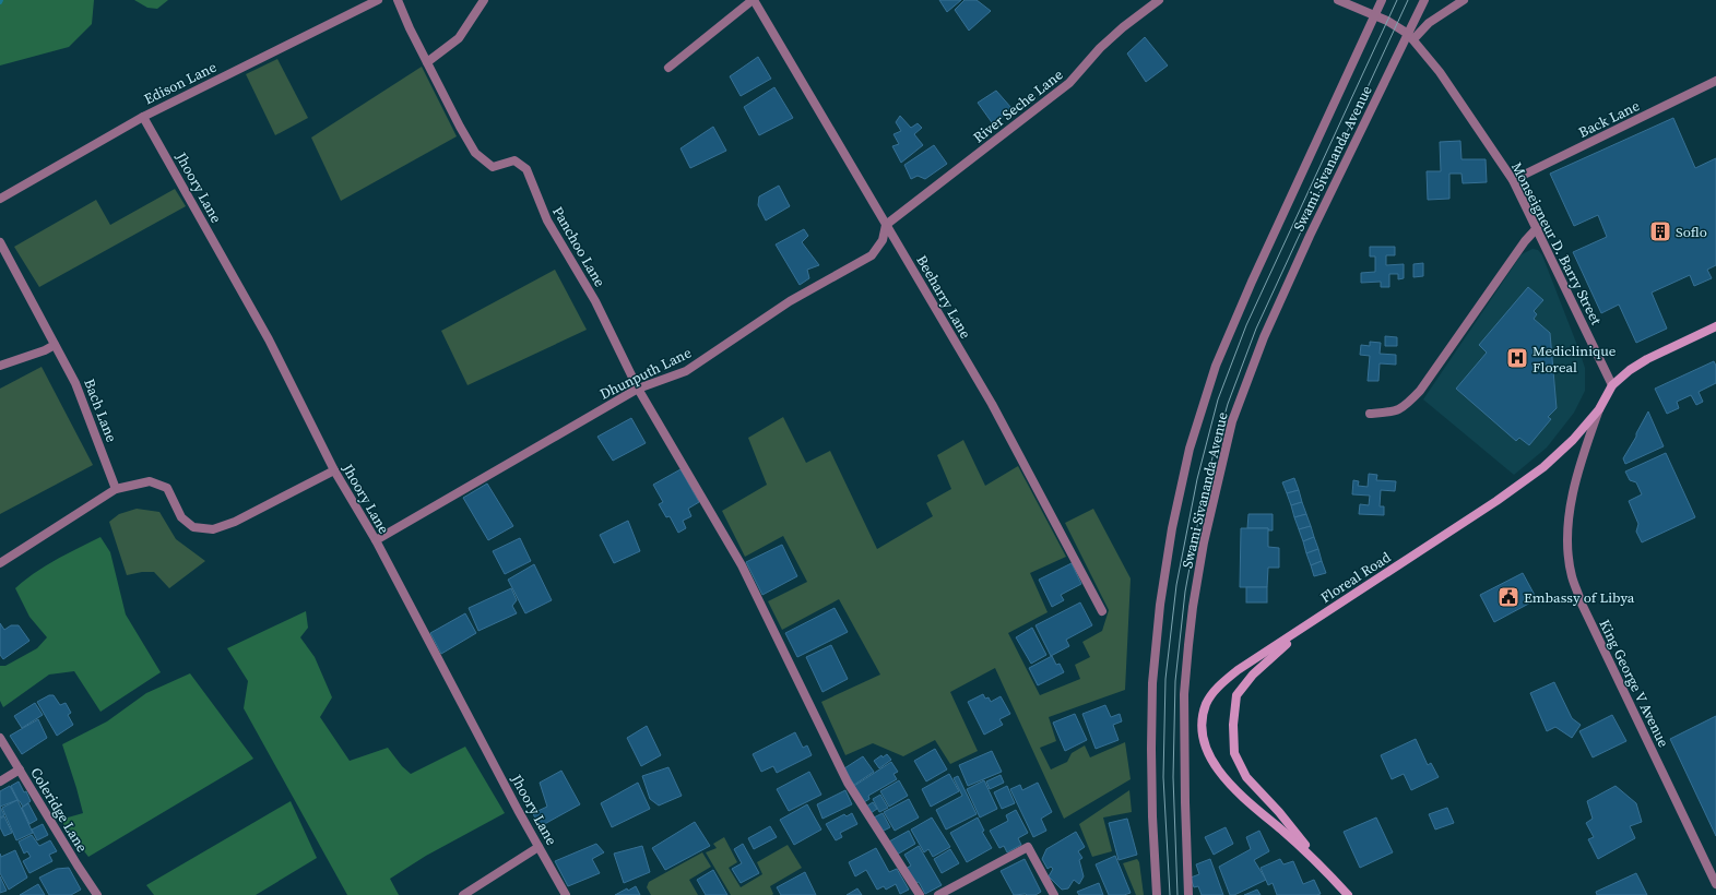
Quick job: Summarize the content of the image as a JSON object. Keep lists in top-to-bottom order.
{
  "streets": {
    "main road": ["Floreal Road"],
    "street": [
      "Edison Lane",
      "River Seche Lane",
      "Back Lane",
      "Swami Sivananda Avenue",
      "Jhoory Lane",
      "Monseigneur D. Barry Street",
      "Panchoo Lane",
      "Beeharry Lane",
      "Dhunputh Lane",
      "Bach Lane",
      "King George V Avenue",
      "Coleridge Lane"
    ]
  },
  "crossings": [
    ["Edison Lane", "Jhoory Lane"],
    ["River Seche Lane", "Beeharry Lane"],
    ["River Seche Lane", "Dhunputh Lane"],
    ["Back Lane", "Monseigneur D. Barry Street"],
    ["Swami Sivananda Avenue", "Monseigneur D. Barry Street"],
    ["Jhoory Lane", "Dhunputh Lane"],
    ["Monseigneur D. Barry Street", "Floreal Road"],
    ["Panchoo Lane", "Dhunputh Lane"],
    ["Beeharry Lane", "Dhunputh Lane"],
    ["Floreal Road", "King George V Avenue"]
  ],
  "places": {
    "building": ["Soflo"],
    "hospital": ["Mediclinique Floreal"],
    "public building": ["Embassy of Libya"]
  }
}
